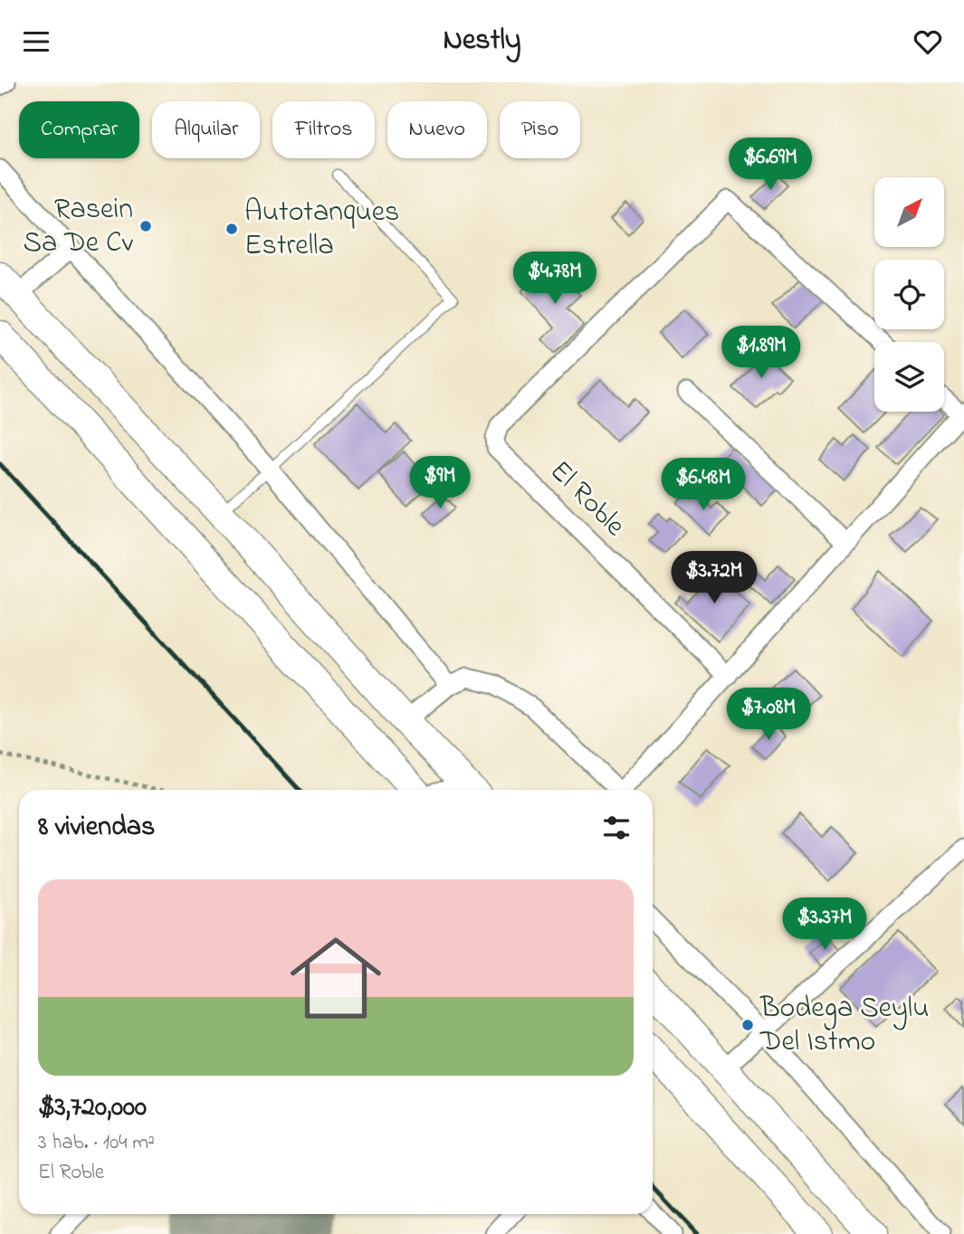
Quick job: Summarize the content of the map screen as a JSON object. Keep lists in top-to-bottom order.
{
  "streets": {
    "street": ["El Roble"]
  },
  "places": ["Rasein Sa De Cv", "Autotanques Estrella", "Bodega Seylu Del Istmo"],
  "north": "top right",
  "page": {
    "header": "Nestly",
    "chip": [
      "Comprar",
      "Alquilar",
      "Filtros",
      "Nuevo",
      "Piso"
    ],
    "price": [
      "$6.69M",
      "$4.78M",
      "$1.89M",
      "$9M",
      "$6.48M",
      "$3.72M",
      "$7.08M",
      "$3.37M"
    ],
    "heading": "8 viviendas",
    "list": [
      {
        "name": "$3,720,000",
        "note": "3 hab. · 104 m² · El Roble"
      }
    ]
  }
}
